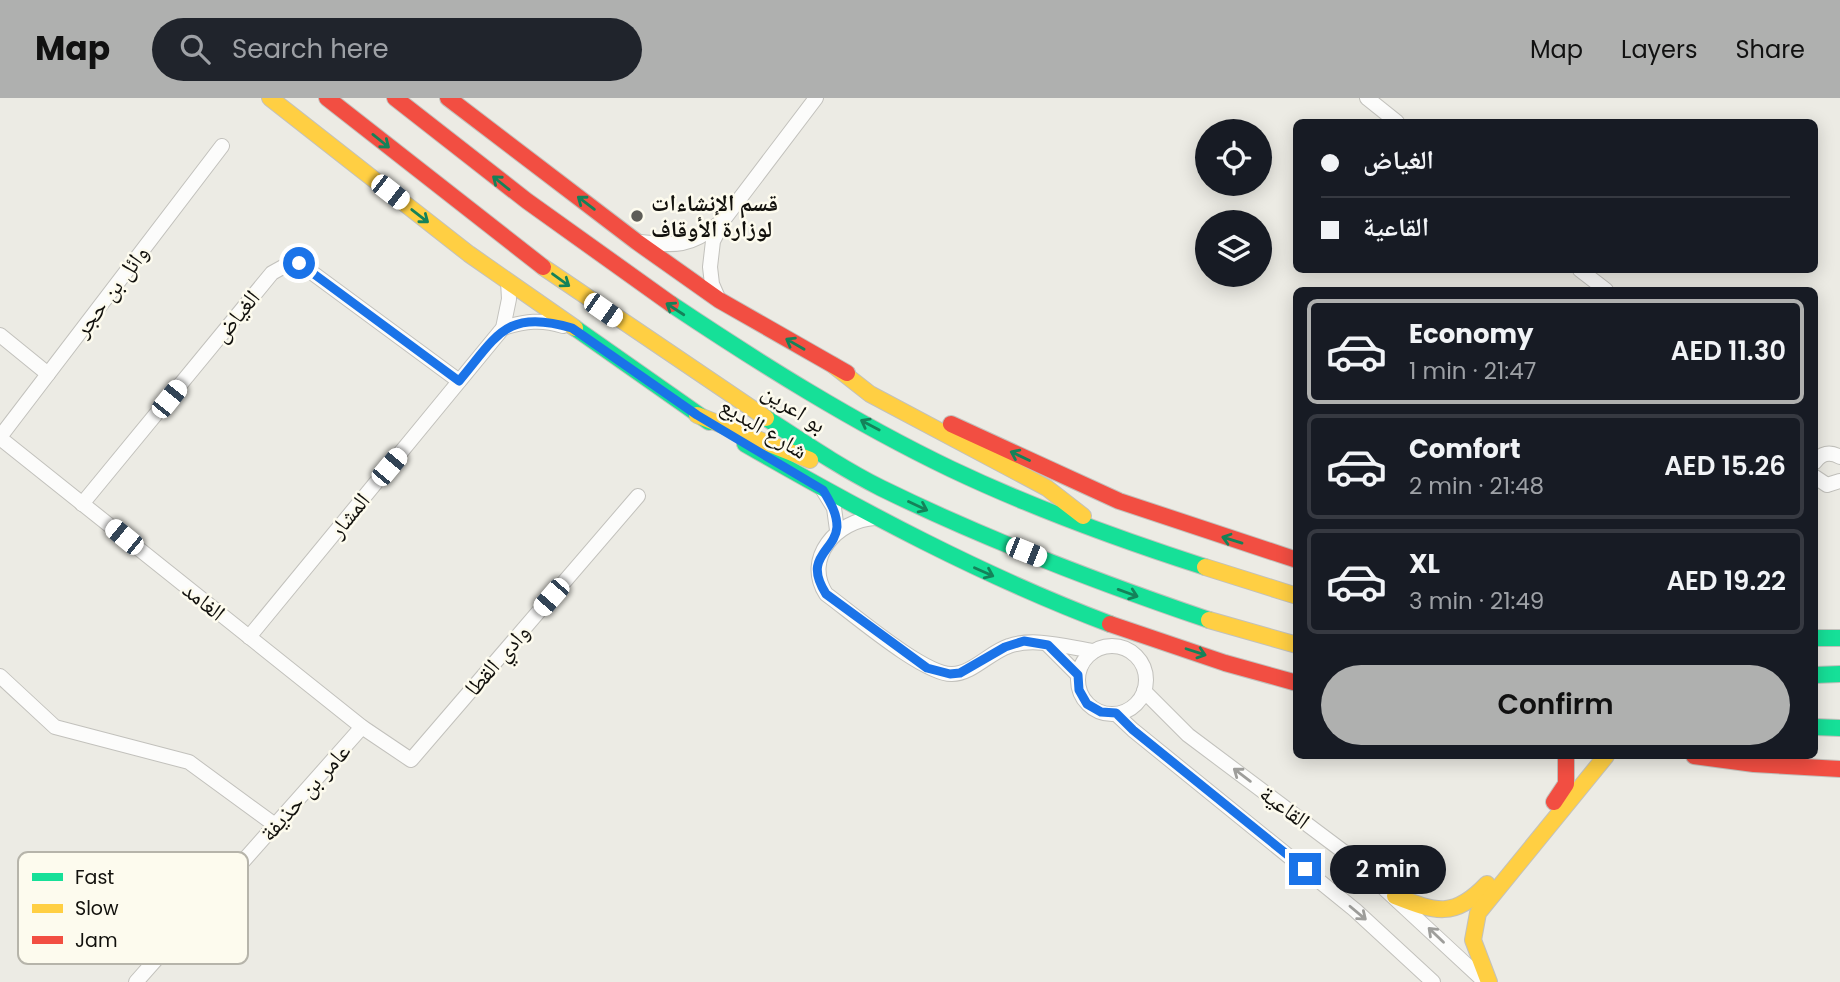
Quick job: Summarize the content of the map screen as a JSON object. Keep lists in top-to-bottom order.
{
  "streets": {
    "main road": ["بو اعرين", "شارع البديع"],
    "street": [
      "وائل بن حجر",
      "الغياض",
      "المشار",
      "الغامد",
      "وادي القطا",
      "عامر بن حذيفة",
      "القاعية"
    ]
  },
  "crossings": [
    ["وائل بن حجر", "الغامد"],
    ["الغياض", "المشار"],
    ["الغياض", "الغامد"],
    ["المشار", "الغامد"],
    ["الغامد", "وادي القطا"],
    ["الغامد", "عامر بن حذيفة"]
  ],
  "places": ["قسم الإنشاءات لوزارة الأوقاف"],
  "legend": ["Fast", "Slow", "Jam"],
  "page": {
    "header": "Map",
    "search": "Search here",
    "nav": ["Map", "Layers", "Share"],
    "banner": ["الغياض", "القاعية"],
    "list": [
      {
        "name": "Economy",
        "note": "1 min · 21:47",
        "value": "AED 11.30"
      },
      {
        "name": "Comfort",
        "note": "2 min · 21:48",
        "value": "AED 15.26"
      },
      {
        "name": "XL",
        "note": "3 min · 21:49",
        "value": "AED 19.22"
      }
    ],
    "buttons": "Confirm",
    "bubble": "2 min"
  }
}
